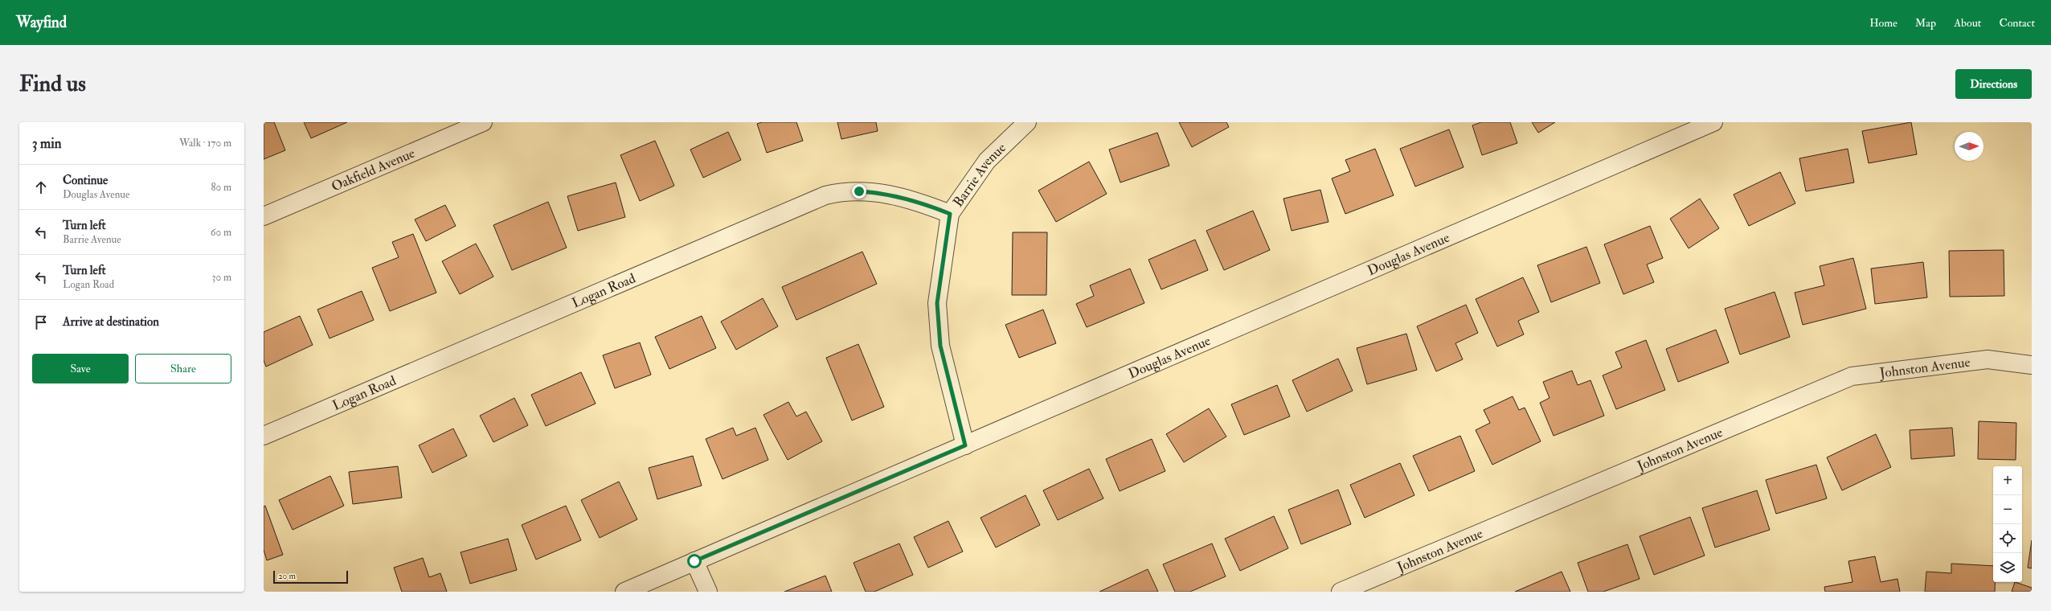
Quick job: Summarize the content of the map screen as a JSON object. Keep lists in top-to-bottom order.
{
  "streets": {
    "street": [
      "Oakfield Avenue",
      "Barrie Avenue",
      "Douglas Avenue",
      "Logan Road",
      "Johnston Avenue"
    ]
  },
  "crossings": [
    ["Barrie Avenue", "Douglas Avenue"],
    ["Barrie Avenue", "Logan Road"]
  ],
  "scale_bar": "20 m",
  "north": "right",
  "page": {
    "header": "Wayfind",
    "nav": [
      "Home",
      "Map",
      "About",
      "Contact"
    ],
    "buttons": [
      "Directions",
      ["Save", "Share"]
    ],
    "title": "Find us",
    "heading": ["3 min", "Walk · 170 m"],
    "list": [
      ["Continue", "Douglas Avenue", "80 m"],
      ["Turn left", "Barrie Avenue", "60 m"],
      ["Turn left", "Logan Road", "30 m"],
      "Arrive at destination"
    ],
    "map_buttons": ["+", "−"],
    "scale": "20 m"
  }
}
